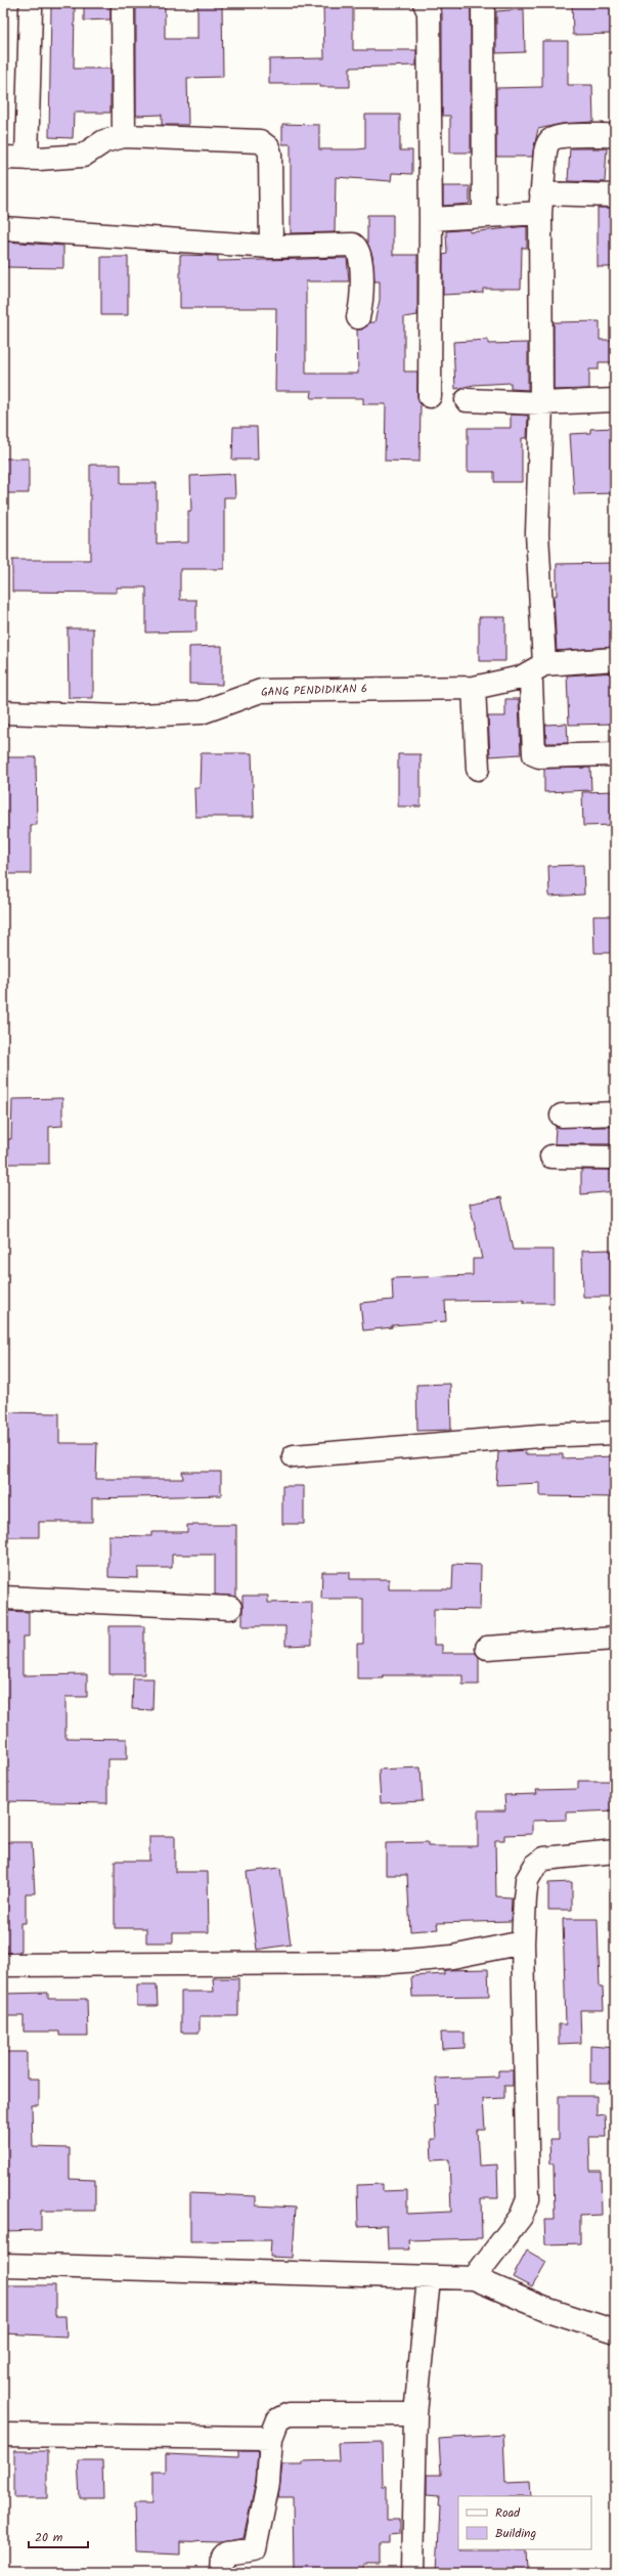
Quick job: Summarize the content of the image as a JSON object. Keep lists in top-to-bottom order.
{
  "streets": {
    "street": ["GANG PENDIDIKAN 6"]
  },
  "legend": ["Road", "Building"],
  "scale_bar": "20 m"
}
